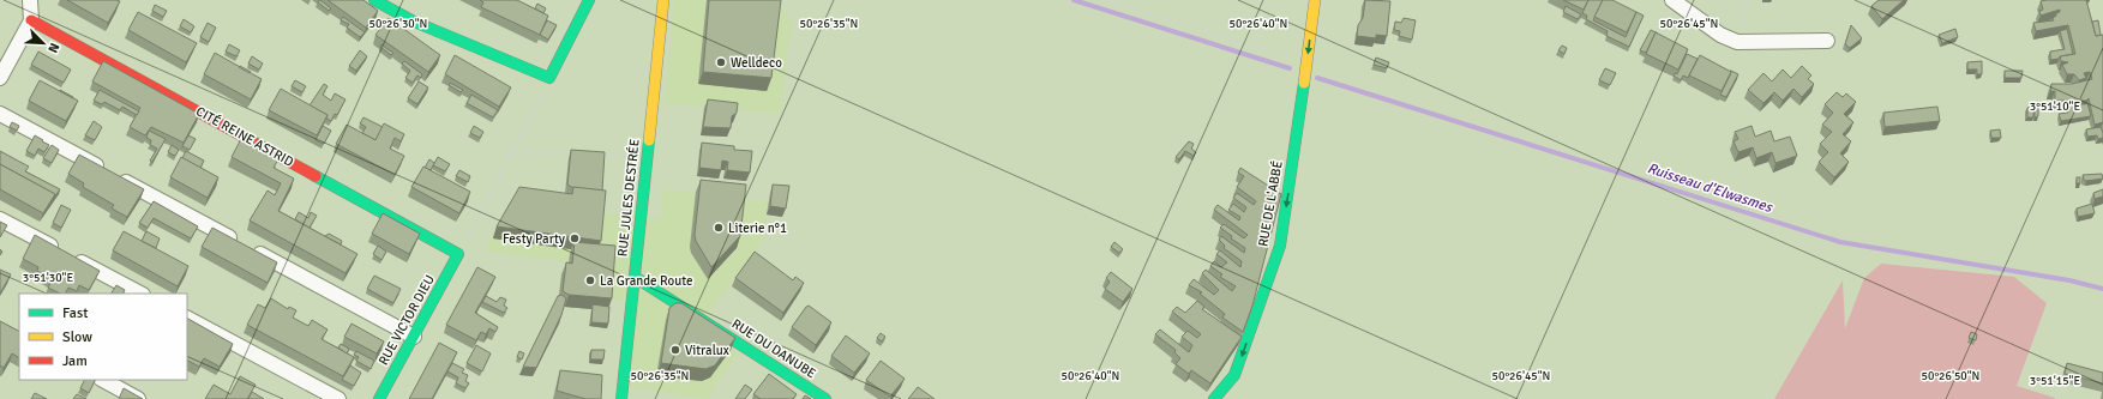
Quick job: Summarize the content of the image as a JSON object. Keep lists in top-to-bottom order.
{
  "streets": {
    "street": [
      "CITÉ REINE ASTRID",
      "RUE JULES DESTRÉE",
      "RUE DE L'ABBÉ",
      "RUE VICTOR DIEU",
      "RUE DU DANUBE"
    ]
  },
  "crossings": [
    ["CITÉ REINE ASTRID", "RUE VICTOR DIEU"],
    ["RUE JULES DESTRÉE", "RUE DU DANUBE"]
  ],
  "one_way": ["RUE DE L'ABBÉ"],
  "water": ["Ruisseau d'Elwasmes"],
  "places": [
    "Welldeco",
    "Literie n°1",
    "Festy Party",
    "La Grande Route",
    "Vitralux"
  ],
  "legend": ["Fast", "Slow", "Jam"],
  "north": "bottom right",
  "coordinates": [
    "50°26'30\"N",
    "50°26'35\"N",
    "50°26'40\"N",
    "50°26'45\"N",
    "3°51'10\"E",
    "3°51'30\"E",
    "50°26'50\"N",
    "3°51'15\"E"
  ]
}
